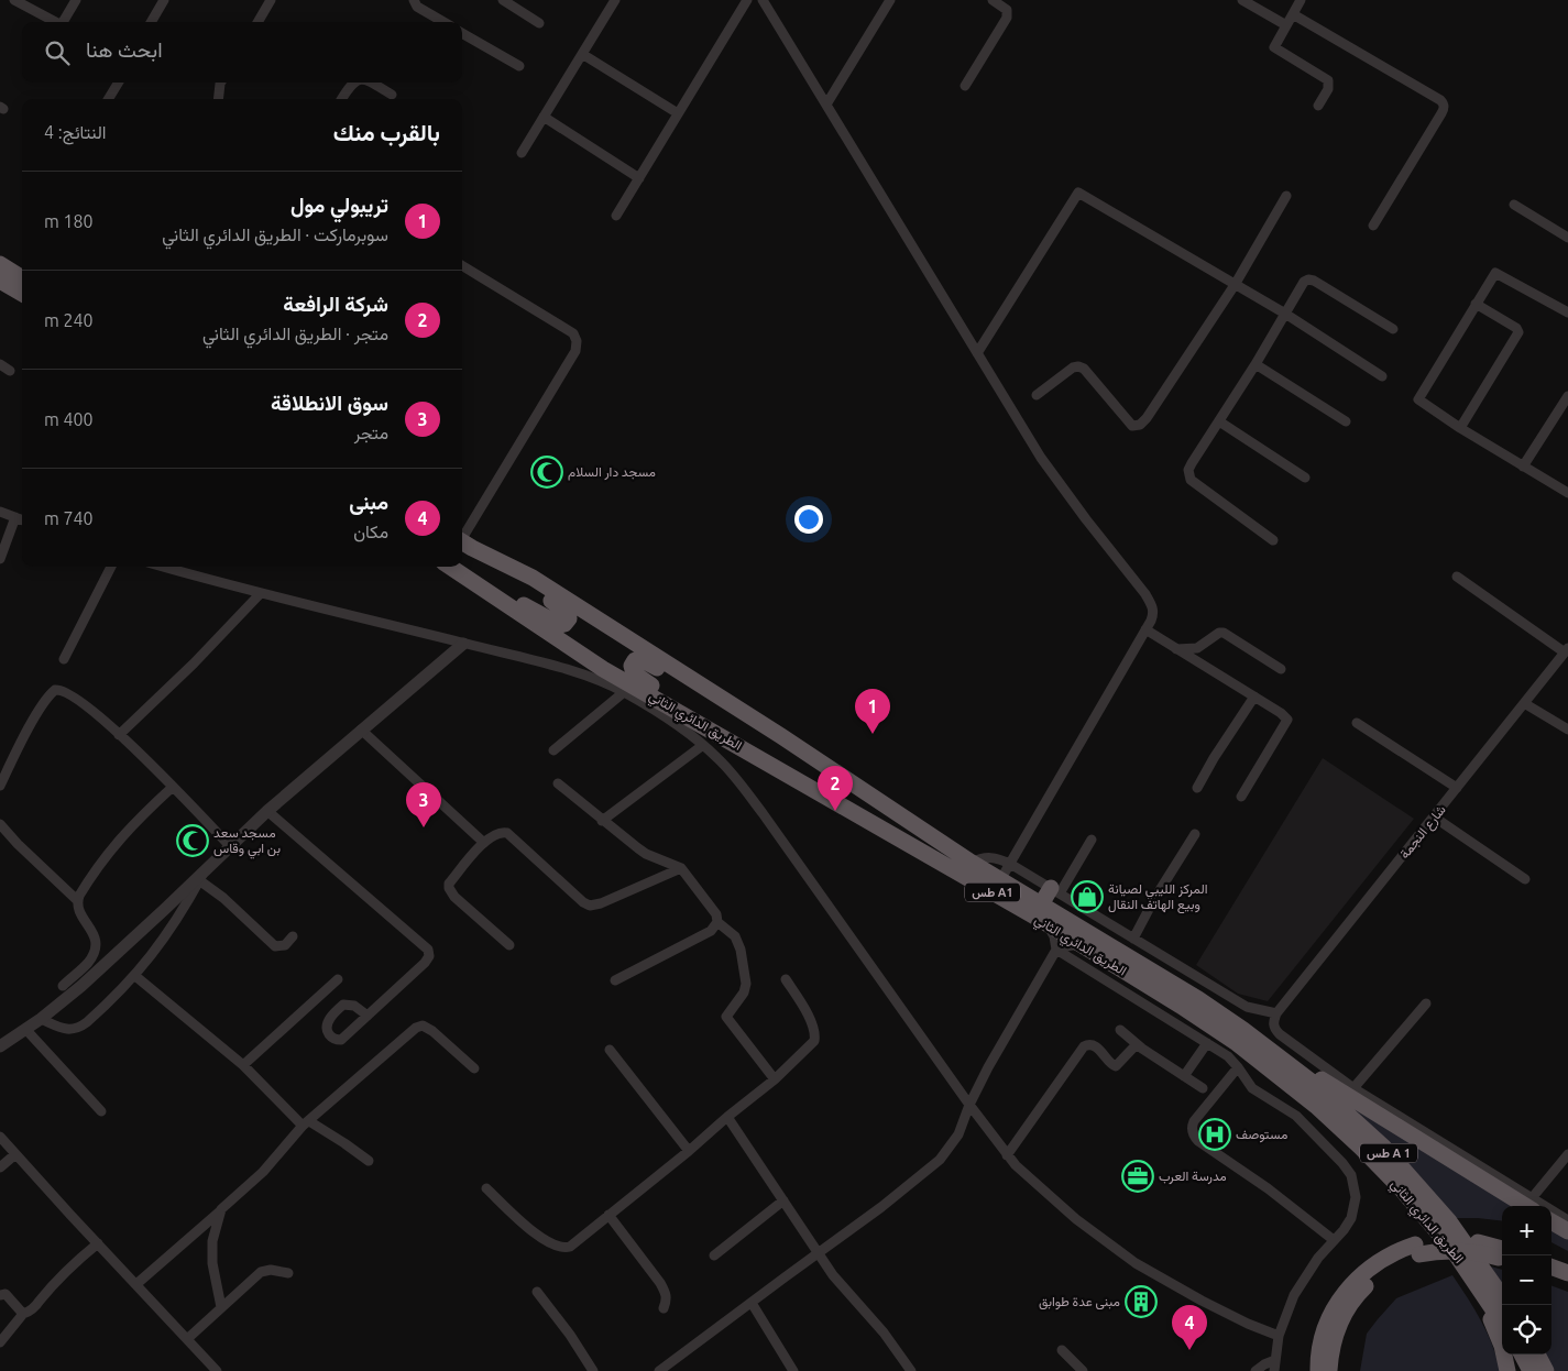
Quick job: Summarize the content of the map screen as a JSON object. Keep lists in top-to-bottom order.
{
  "streets": {
    "highway": ["الطريق الدائري الثاني", "طس A1", "طس A 1"],
    "street": ["شارع النجمة"]
  },
  "places": {
    "mosque": ["مسجد دار السلام", "مسجد سعد بن ابي وقاس"],
    "shop": ["المركز الليبي لصيانة وبيع الهاتف النقال"],
    "hospital": ["مستوصف"],
    "office": ["مدرسة العرب"],
    "building": ["مبنى عدة طوابق"]
  },
  "page": {
    "search": "ابحث هنا",
    "heading": ["بالقرب منك", "النتائج: 4"],
    "list": [
      {
        "mark": "1",
        "name": "تريبولي مول",
        "note": "سوبرماركت · الطريق الدائري الثاني",
        "value": "180 m"
      },
      {
        "mark": "2",
        "name": "شركة الرافعة",
        "note": "متجر · الطريق الدائري الثاني",
        "value": "240 m"
      },
      {
        "mark": "3",
        "name": "سوق الانطلاقة",
        "note": "متجر",
        "value": "400 m"
      },
      {
        "mark": "4",
        "name": "مبنى",
        "note": "مكان",
        "value": "740 m"
      }
    ],
    "pins": [
      "1",
      "2",
      "3",
      "4"
    ],
    "map_buttons": ["+", "−"]
  }
}
